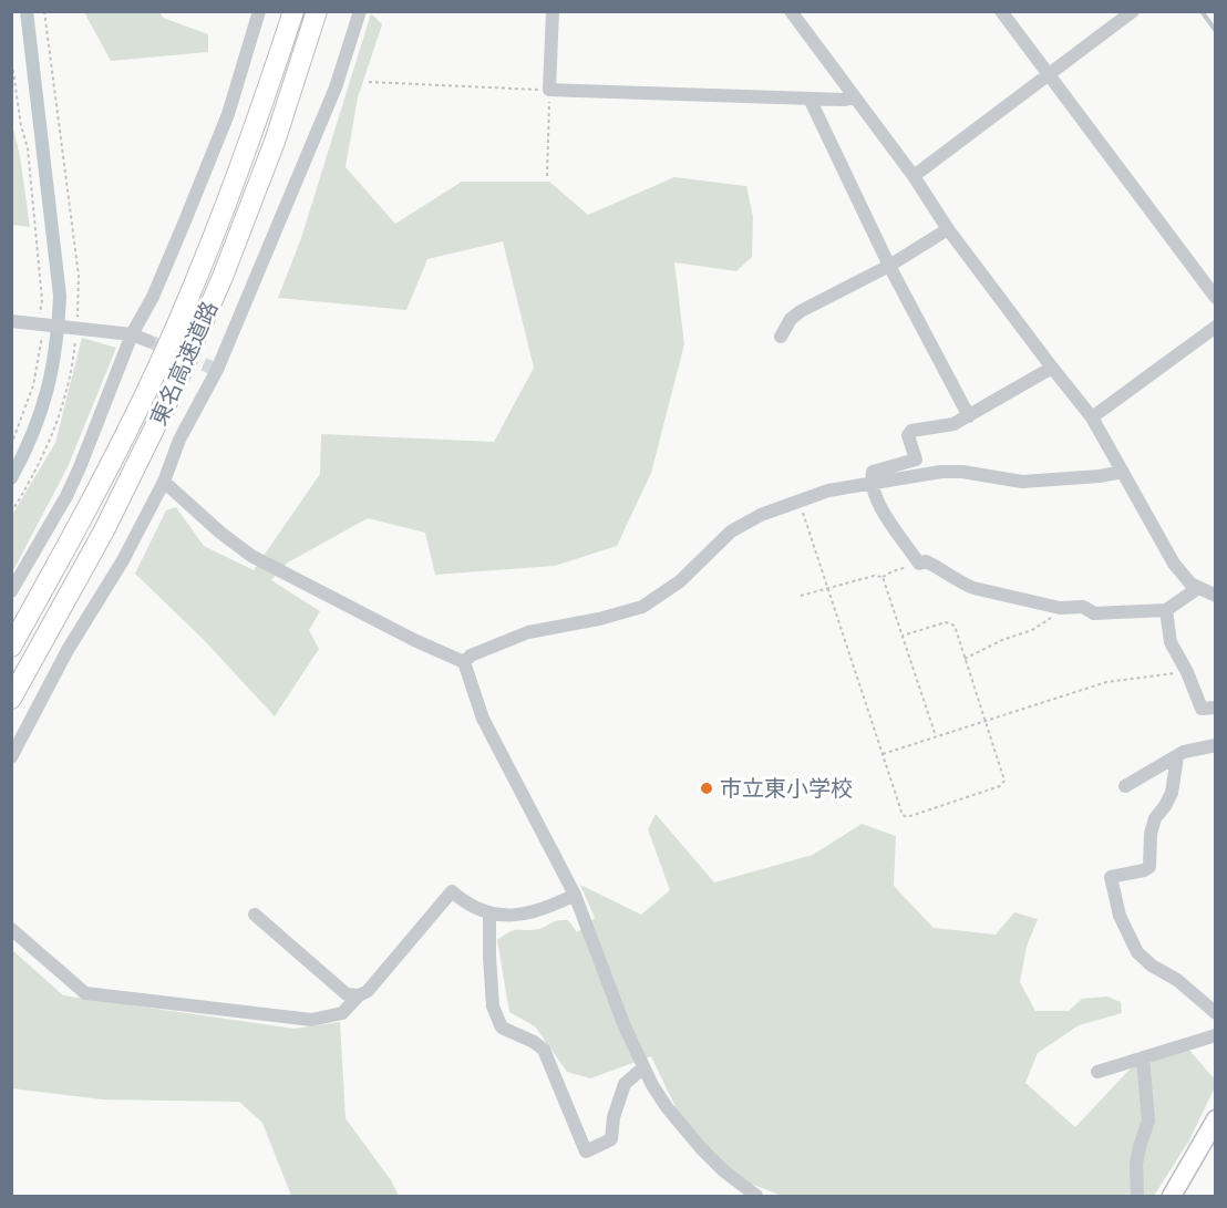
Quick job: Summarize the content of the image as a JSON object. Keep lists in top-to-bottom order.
{
  "streets": {
    "highway": ["東名高速道路"]
  },
  "places": ["市立東小学校"]
}
